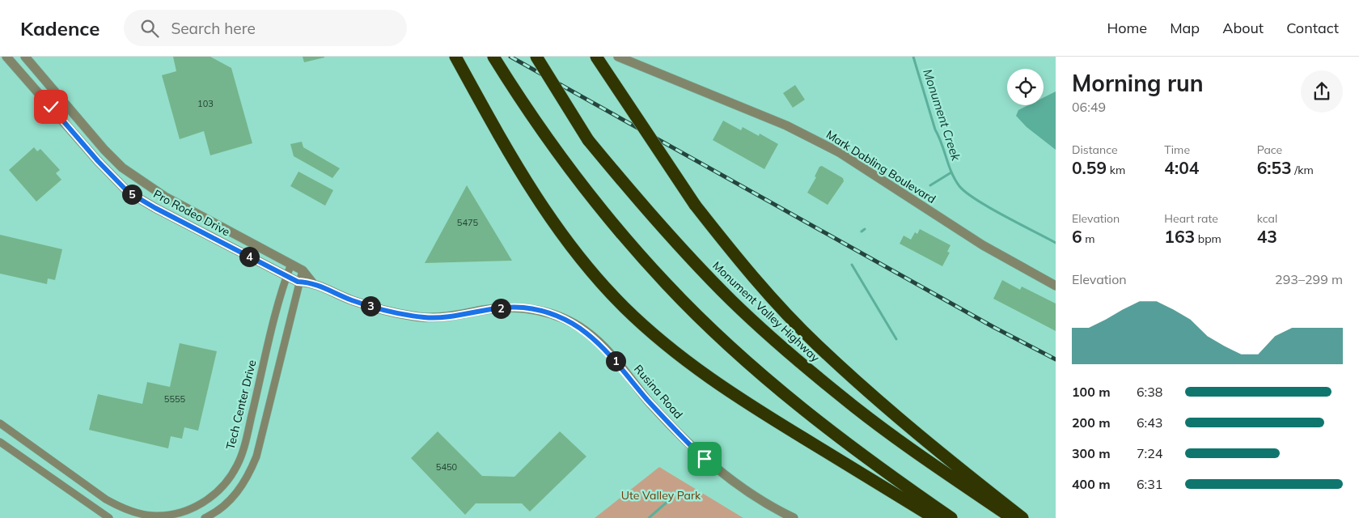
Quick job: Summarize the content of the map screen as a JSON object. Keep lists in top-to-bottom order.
{
  "streets": {
    "highway": ["Monument Valley Highway"],
    "street": [
      "Mark Dabling Boulevard",
      "Pro Rodeo Drive",
      "Rusina Road",
      "Tech Center Drive"
    ]
  },
  "crossings": [
    ["Pro Rodeo Drive", "Rusina Road"],
    ["Pro Rodeo Drive", "Tech Center Drive"]
  ],
  "water": ["Monument Creek"],
  "parks": ["Ute Valley Park"],
  "house_numbers": [
    "103",
    "5475",
    "5555",
    "5450"
  ],
  "page": {
    "header": "Kadence",
    "search": "Search here",
    "nav": [
      "Home",
      "Map",
      "About",
      "Contact"
    ],
    "heading": ["Morning run", "06:49"],
    "stats": [
      ["Distance", "0.59 km"],
      ["Time", "4:04"],
      ["Pace", "6:53 /km"],
      ["Elevation", "6 m"],
      ["Heart rate", "163 bpm"],
      ["kcal", "43"]
    ],
    "pins": [
      "5",
      "4",
      "3",
      "2",
      "1"
    ],
    "chart": ["Elevation", "293–299 m"],
    "list": [
      {
        "name": "100 m",
        "note": "6:38"
      },
      {
        "name": "200 m",
        "note": "6:43"
      },
      {
        "name": "300 m",
        "note": "7:24"
      },
      {
        "name": "400 m",
        "note": "6:31"
      }
    ]
  }
}
